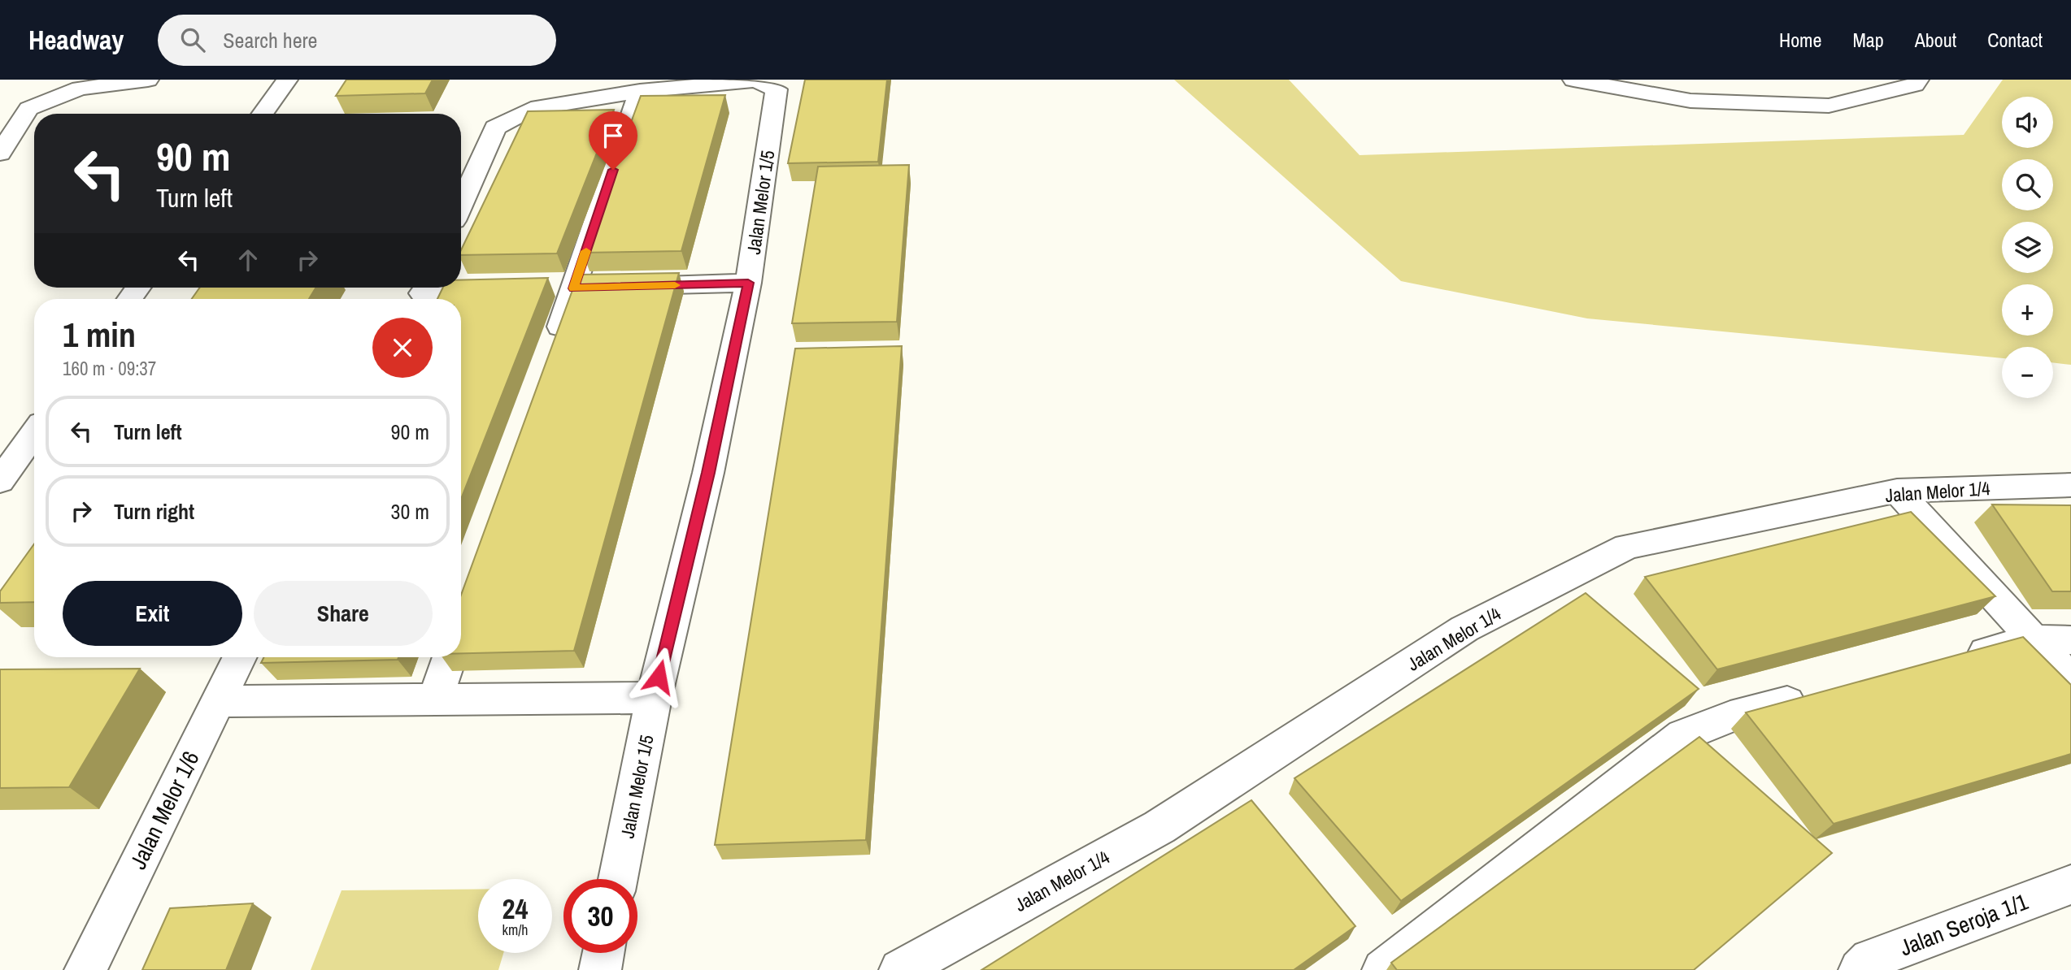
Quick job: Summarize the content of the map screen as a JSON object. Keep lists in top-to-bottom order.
{
  "streets": {
    "street": [
      "Jalan Melor 1/5",
      "Jalan Melor 1/4",
      "Jalan Melor 1/6",
      "Jalan Seroja 1/1"
    ]
  },
  "page": {
    "header": "Headway",
    "search": "Search here",
    "nav": [
      "Home",
      "Map",
      "About",
      "Contact"
    ],
    "map_buttons": ["+", "−"],
    "turn": ["90 m", "Turn left"],
    "heading": ["1 min", "160 m · 09:37"],
    "list": [
      {
        "name": "Turn left",
        "value": "90 m"
      },
      {
        "name": "Turn right",
        "value": "30 m"
      }
    ],
    "buttons": ["Exit", "Share"],
    "speed": "24 km/h",
    "limit": "30"
  }
}
